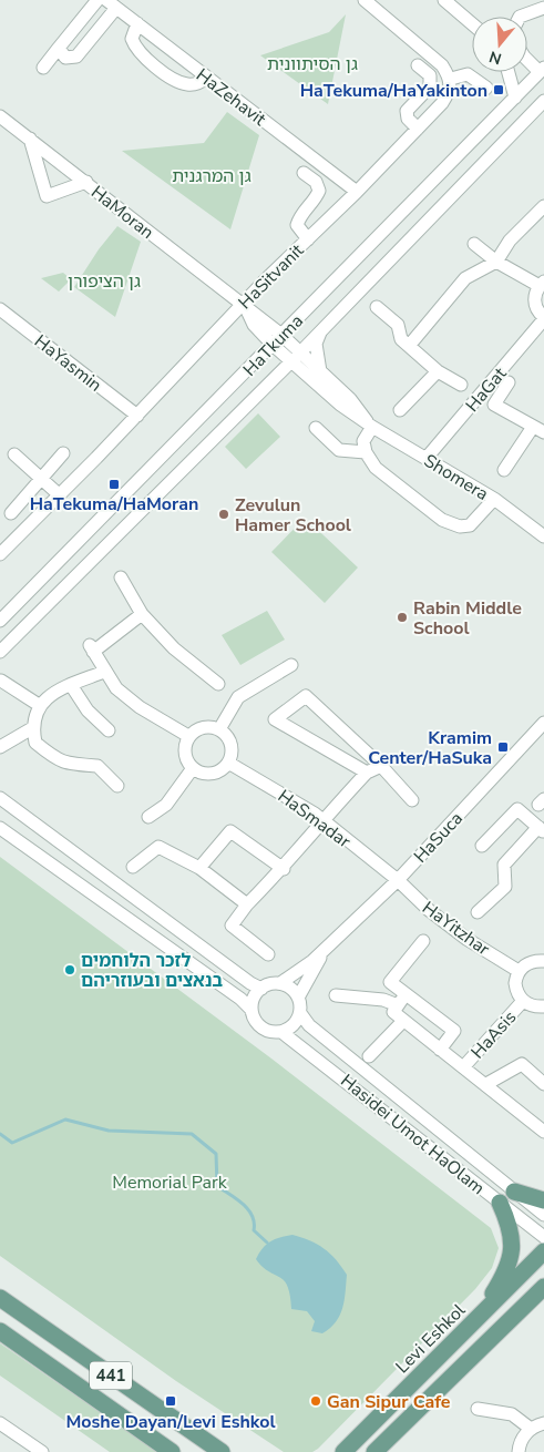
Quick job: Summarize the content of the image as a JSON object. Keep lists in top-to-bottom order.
{
  "streets": {
    "main road": ["Levi Eshkol", "441"],
    "street": [
      "HaZehavit",
      "HaMoran",
      "HaSitvanit",
      "HaTkuma",
      "HaYasmin",
      "HaGat",
      "Shomera",
      "HaSmadar",
      "HaSuca",
      "HaYitzhar",
      "HaAsis",
      "Hasidei Umot HaOlam"
    ]
  },
  "crossings": [
    ["HaZehavit", "HaSitvanit"],
    ["HaMoran", "HaSitvanit"],
    ["HaMoran", "HaTkuma"],
    ["HaMoran", "Shomera"],
    ["HaSitvanit", "HaYasmin"],
    ["HaTkuma", "Shomera"],
    ["HaGat", "Shomera"],
    ["HaSmadar", "HaSuca"],
    ["HaSmadar", "HaYitzhar"],
    ["HaSuca", "HaYitzhar"],
    ["HaSuca", "Hasidei Umot HaOlam"]
  ],
  "parks": [
    "גן הסיתוונית",
    "גן המרגנית",
    "גן הציפורן",
    "Memorial Park"
  ],
  "places": {
    "transit": [
      "HaTekuma/HaYakinton",
      "HaTekuma/HaMoran",
      "Kramim Center/HaSuka",
      "Moshe Dayan/Levi Eshkol"
    ],
    "other": [
      "Zevulun Hamer School",
      "Rabin Middle School",
      "לזכר הלוחמים בנאצים ובעוזריהם",
      "Gan Sipur Cafe"
    ]
  },
  "north": "bottom"
}
